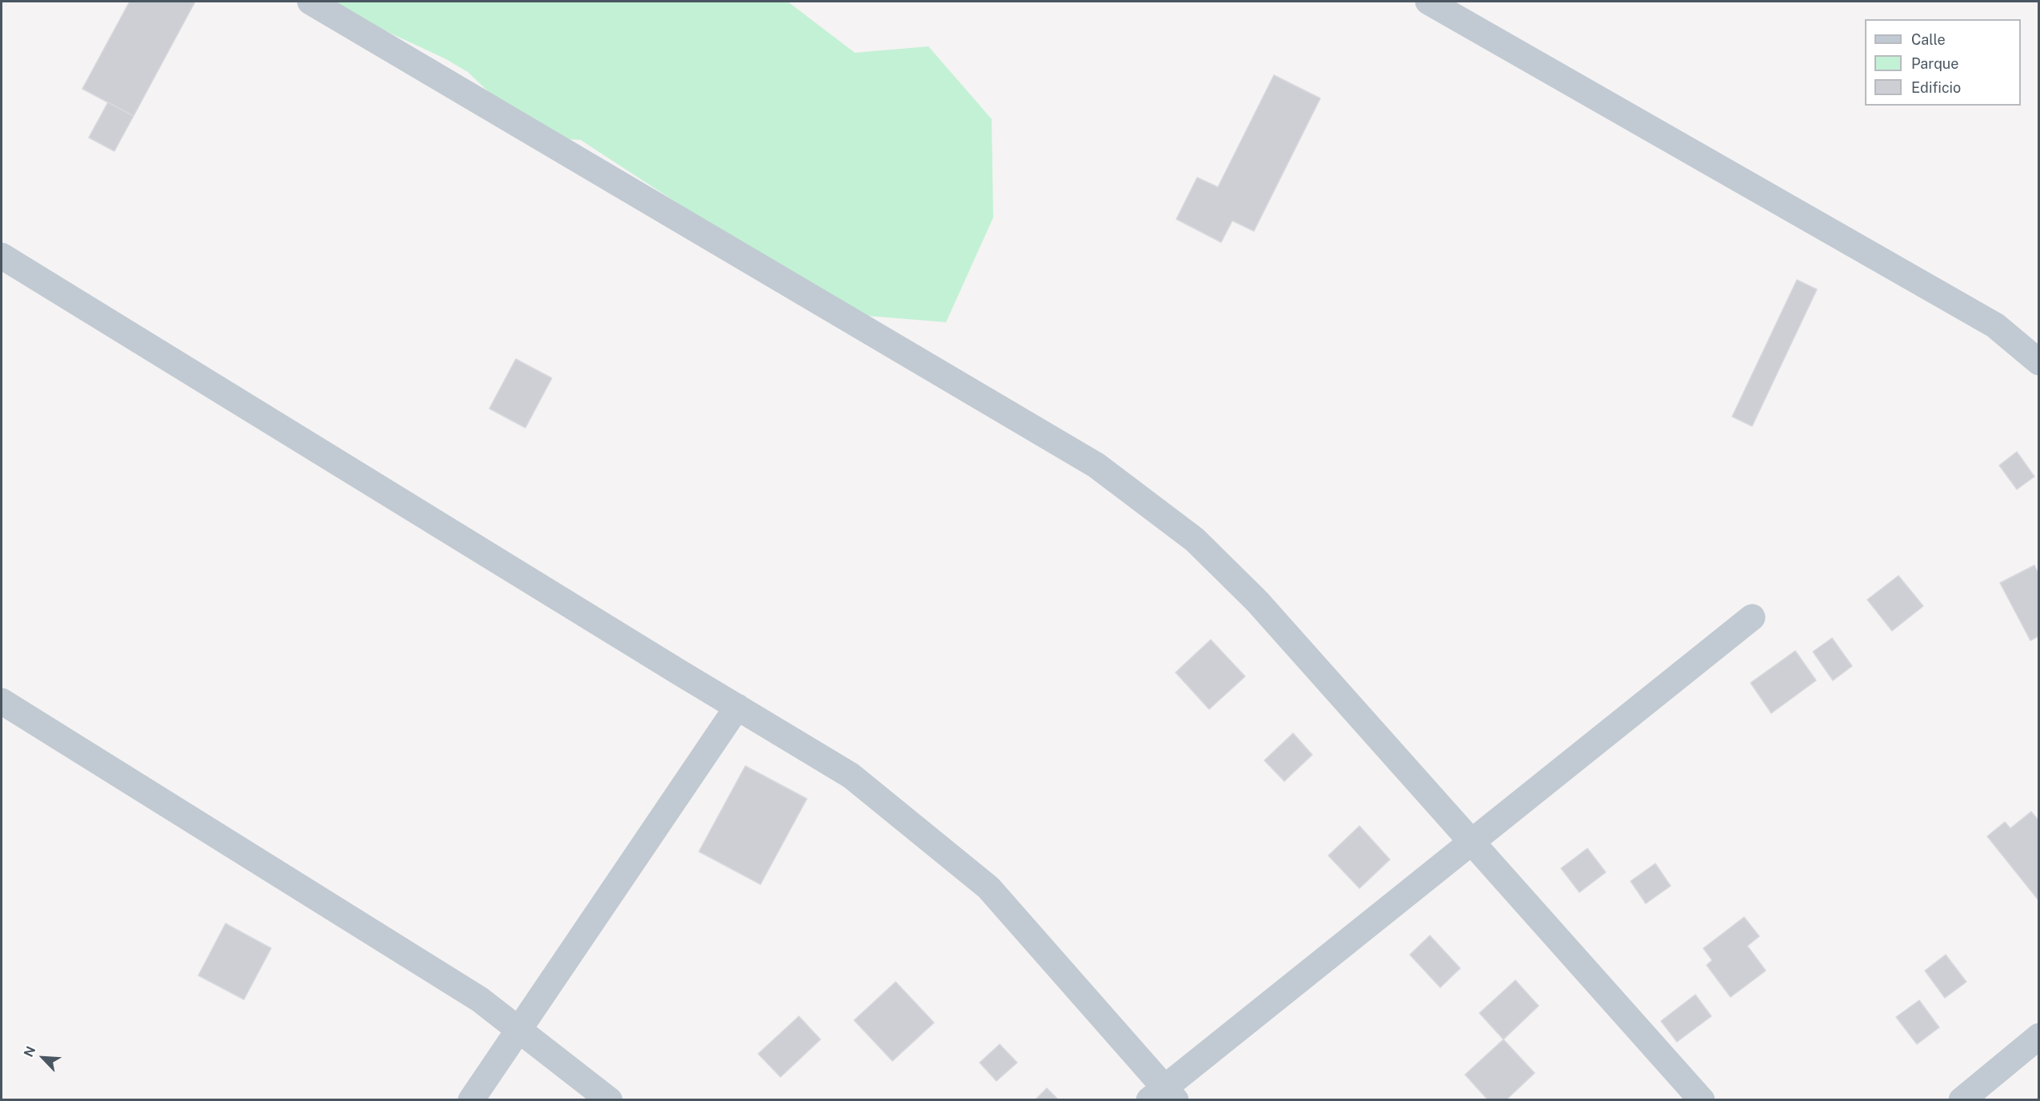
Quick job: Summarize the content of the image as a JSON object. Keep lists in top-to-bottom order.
{
  "legend": ["Calle", "Parque", "Edificio"],
  "north": "top left"
}
